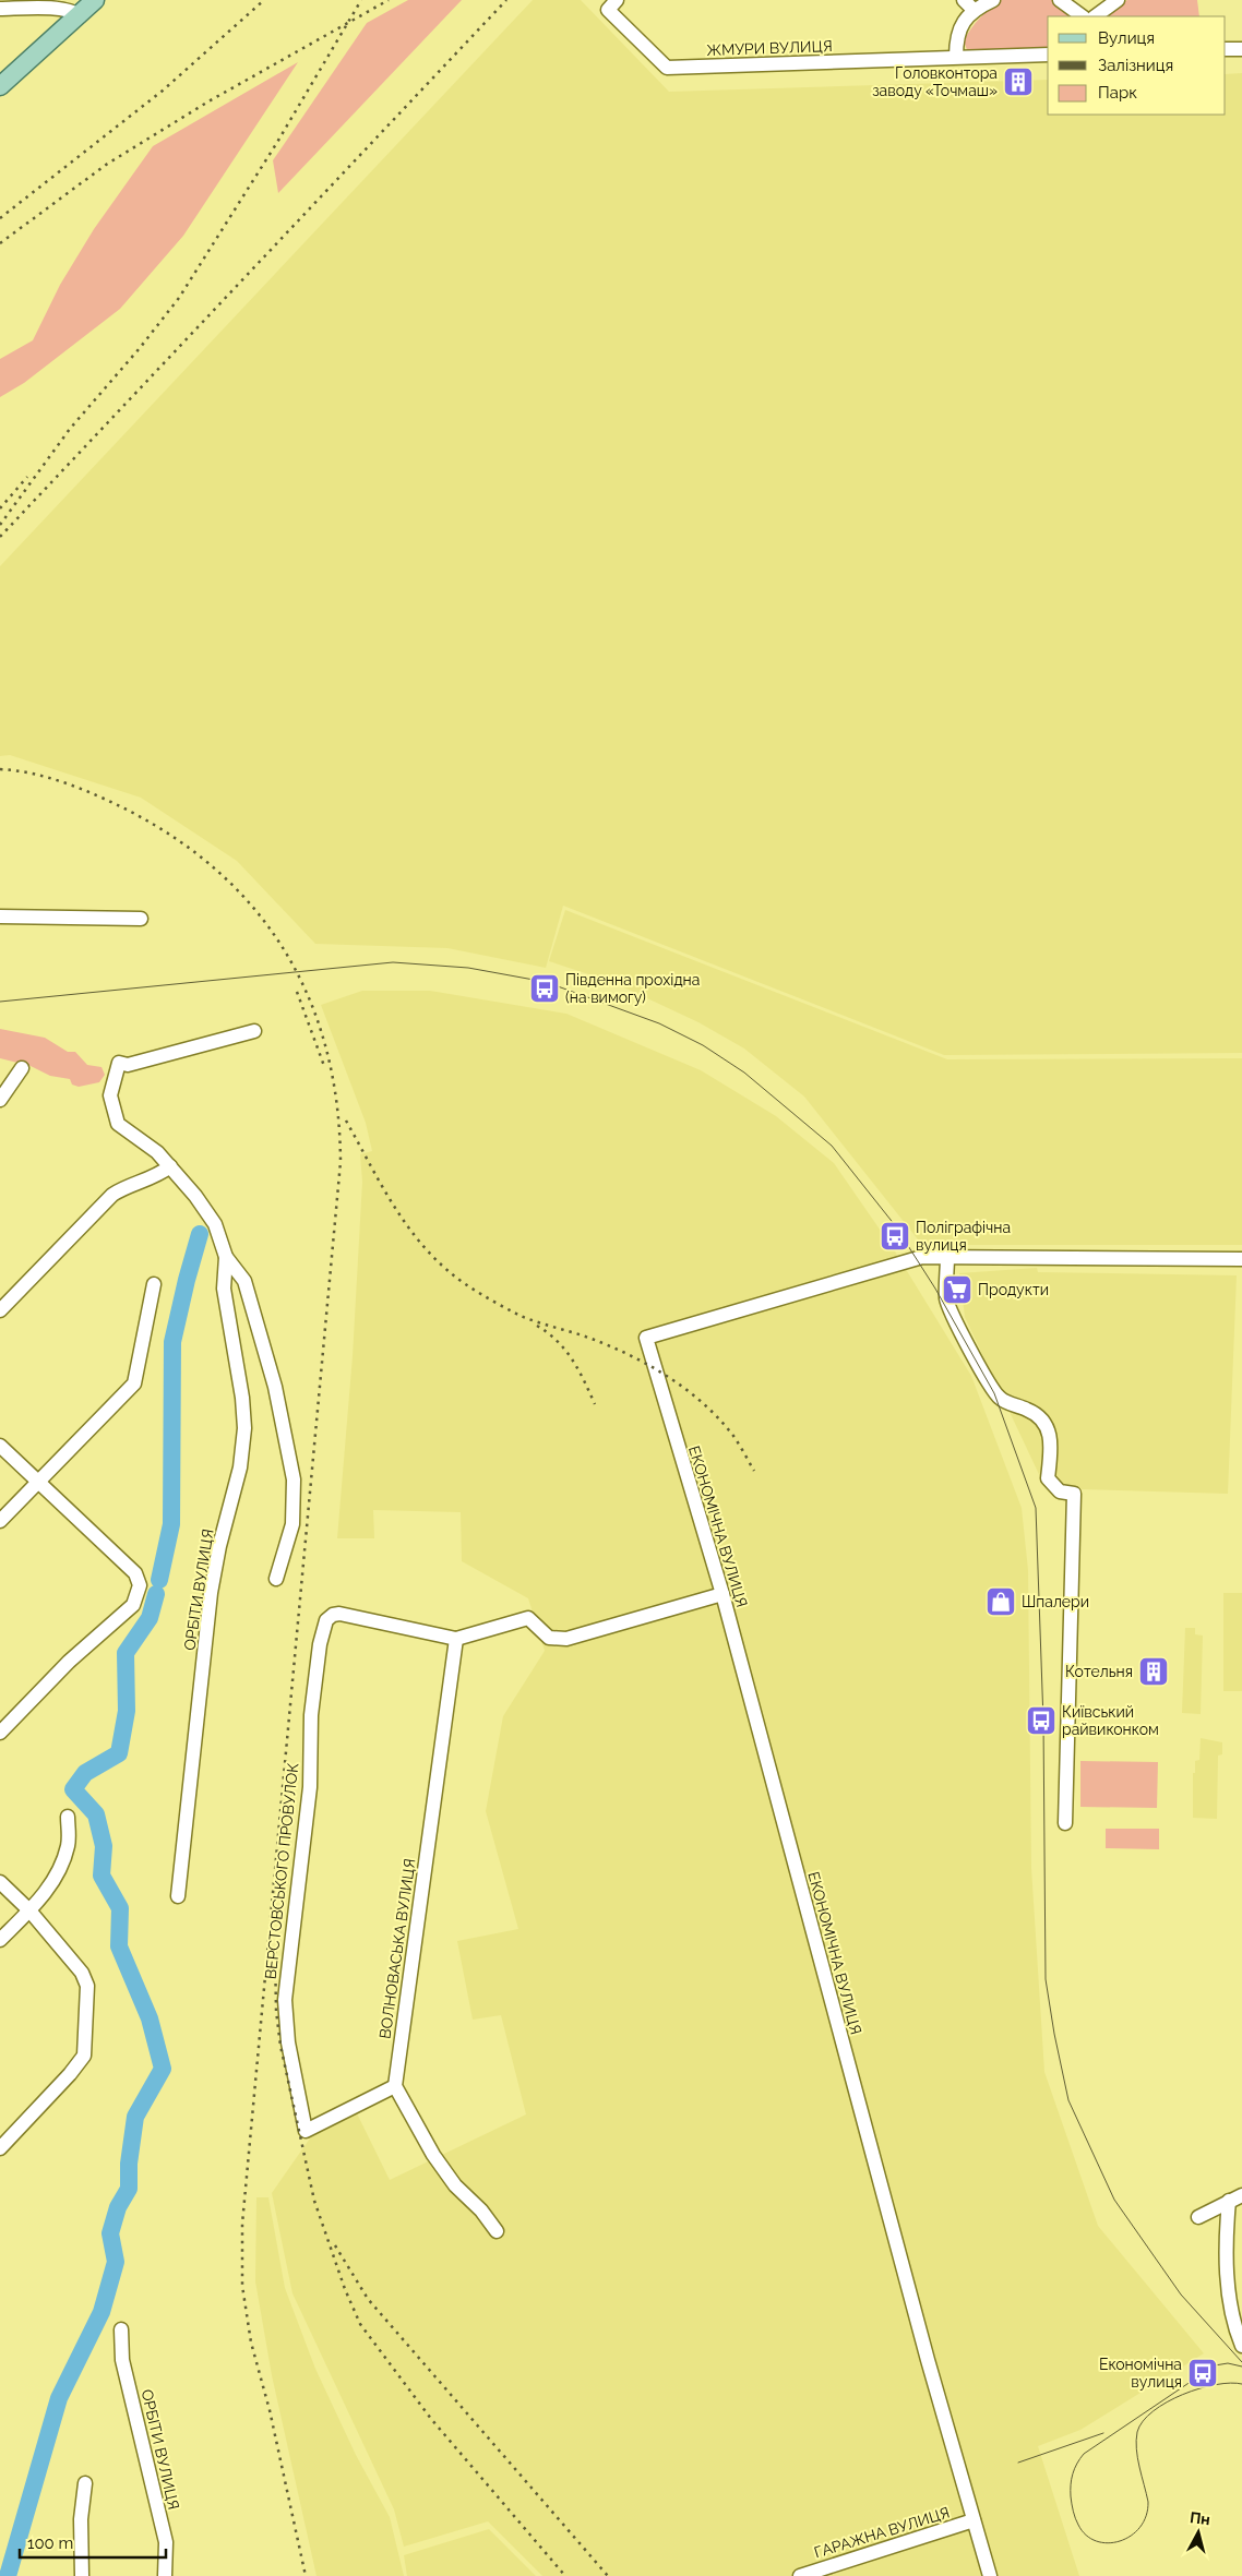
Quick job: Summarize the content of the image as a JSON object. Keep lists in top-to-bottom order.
{
  "streets": {
    "street": [
      "ЖМУРИ ВУЛИЦЯ",
      "ЕКОНОМІЧНА ВУЛИЦЯ",
      "ОРБІТИ ВУЛИЦЯ",
      "ВЕРСТОВСЬКОГО ПРОВУЛОК",
      "ВОЛНОВАСЬКА ВУЛИЦЯ",
      "ГАРАЖНА ВУЛИЦЯ"
    ]
  },
  "crossings": [
    ["ЕКОНОМІЧНА ВУЛИЦЯ", "ГАРАЖНА ВУЛИЦЯ"],
    ["ВЕРСТОВСЬКОГО ПРОВУЛОК", "ВОЛНОВАСЬКА ВУЛИЦЯ"]
  ],
  "places": {
    "building": ["Головконтора заводу «Точмаш»", "Котельня"],
    "bus stop": [
      "Південна прохідна (на вимогу)",
      "Поліграфічна вулиця",
      "Київський райвиконком",
      "Економічна вулиця"
    ],
    "supermarket": ["Продукти"],
    "shop": ["Шпалери"]
  },
  "legend": ["Вулиця", "Залізниця", "Парк"],
  "scale_bar": "100 m",
  "north": "top"
}
